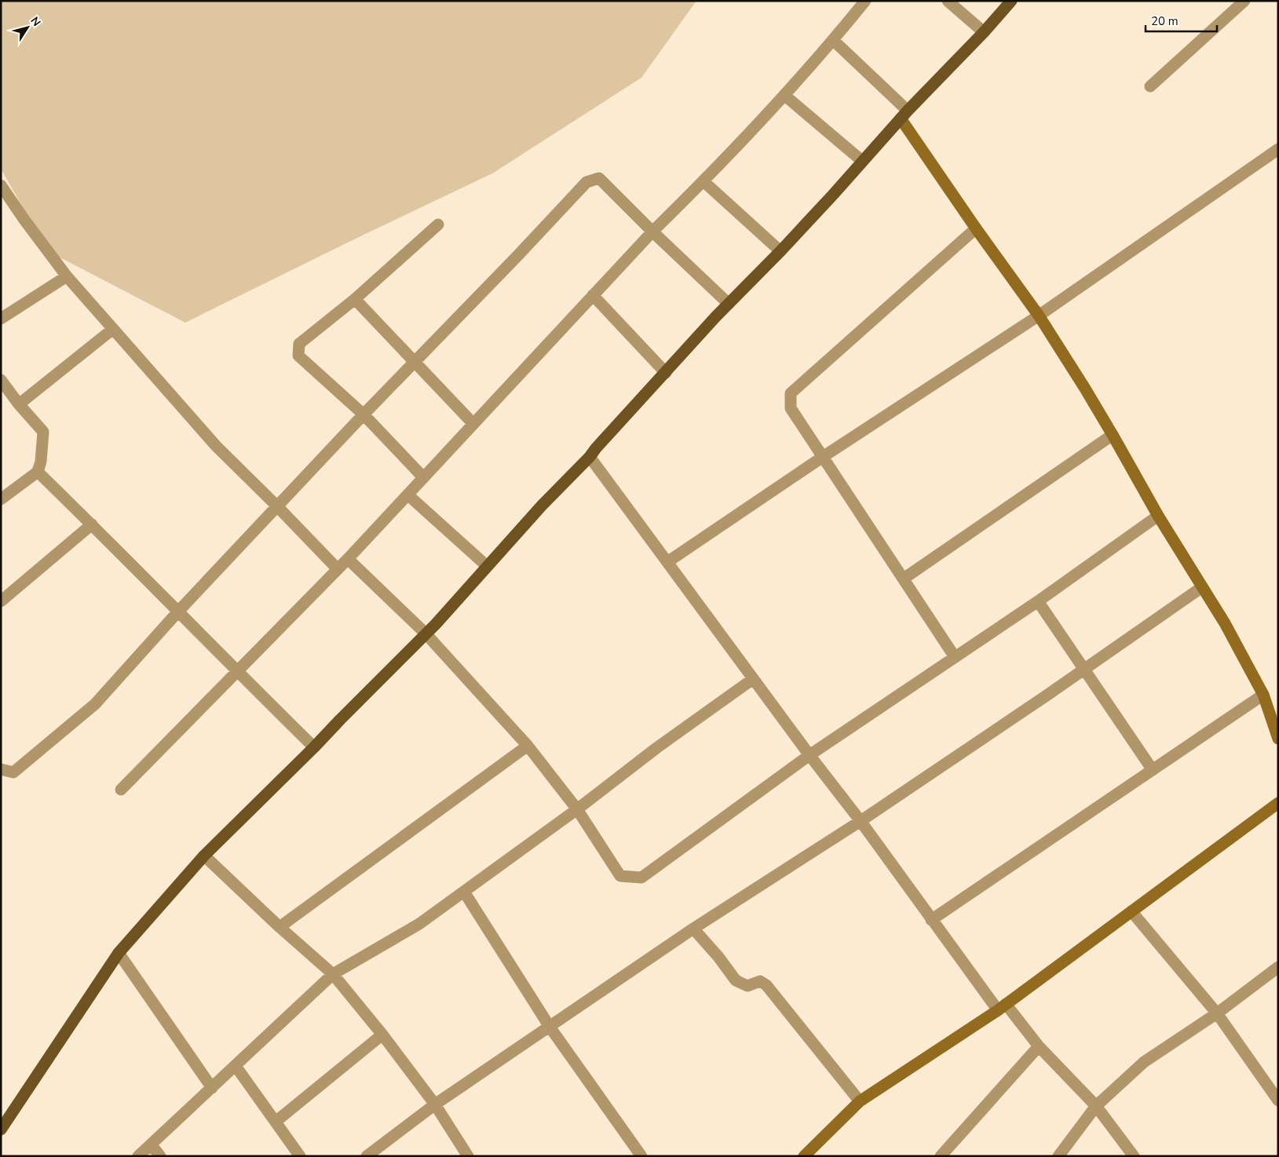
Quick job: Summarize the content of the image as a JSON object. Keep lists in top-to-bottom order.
{
  "scale_bar": "20 m",
  "north": "top right"
}
